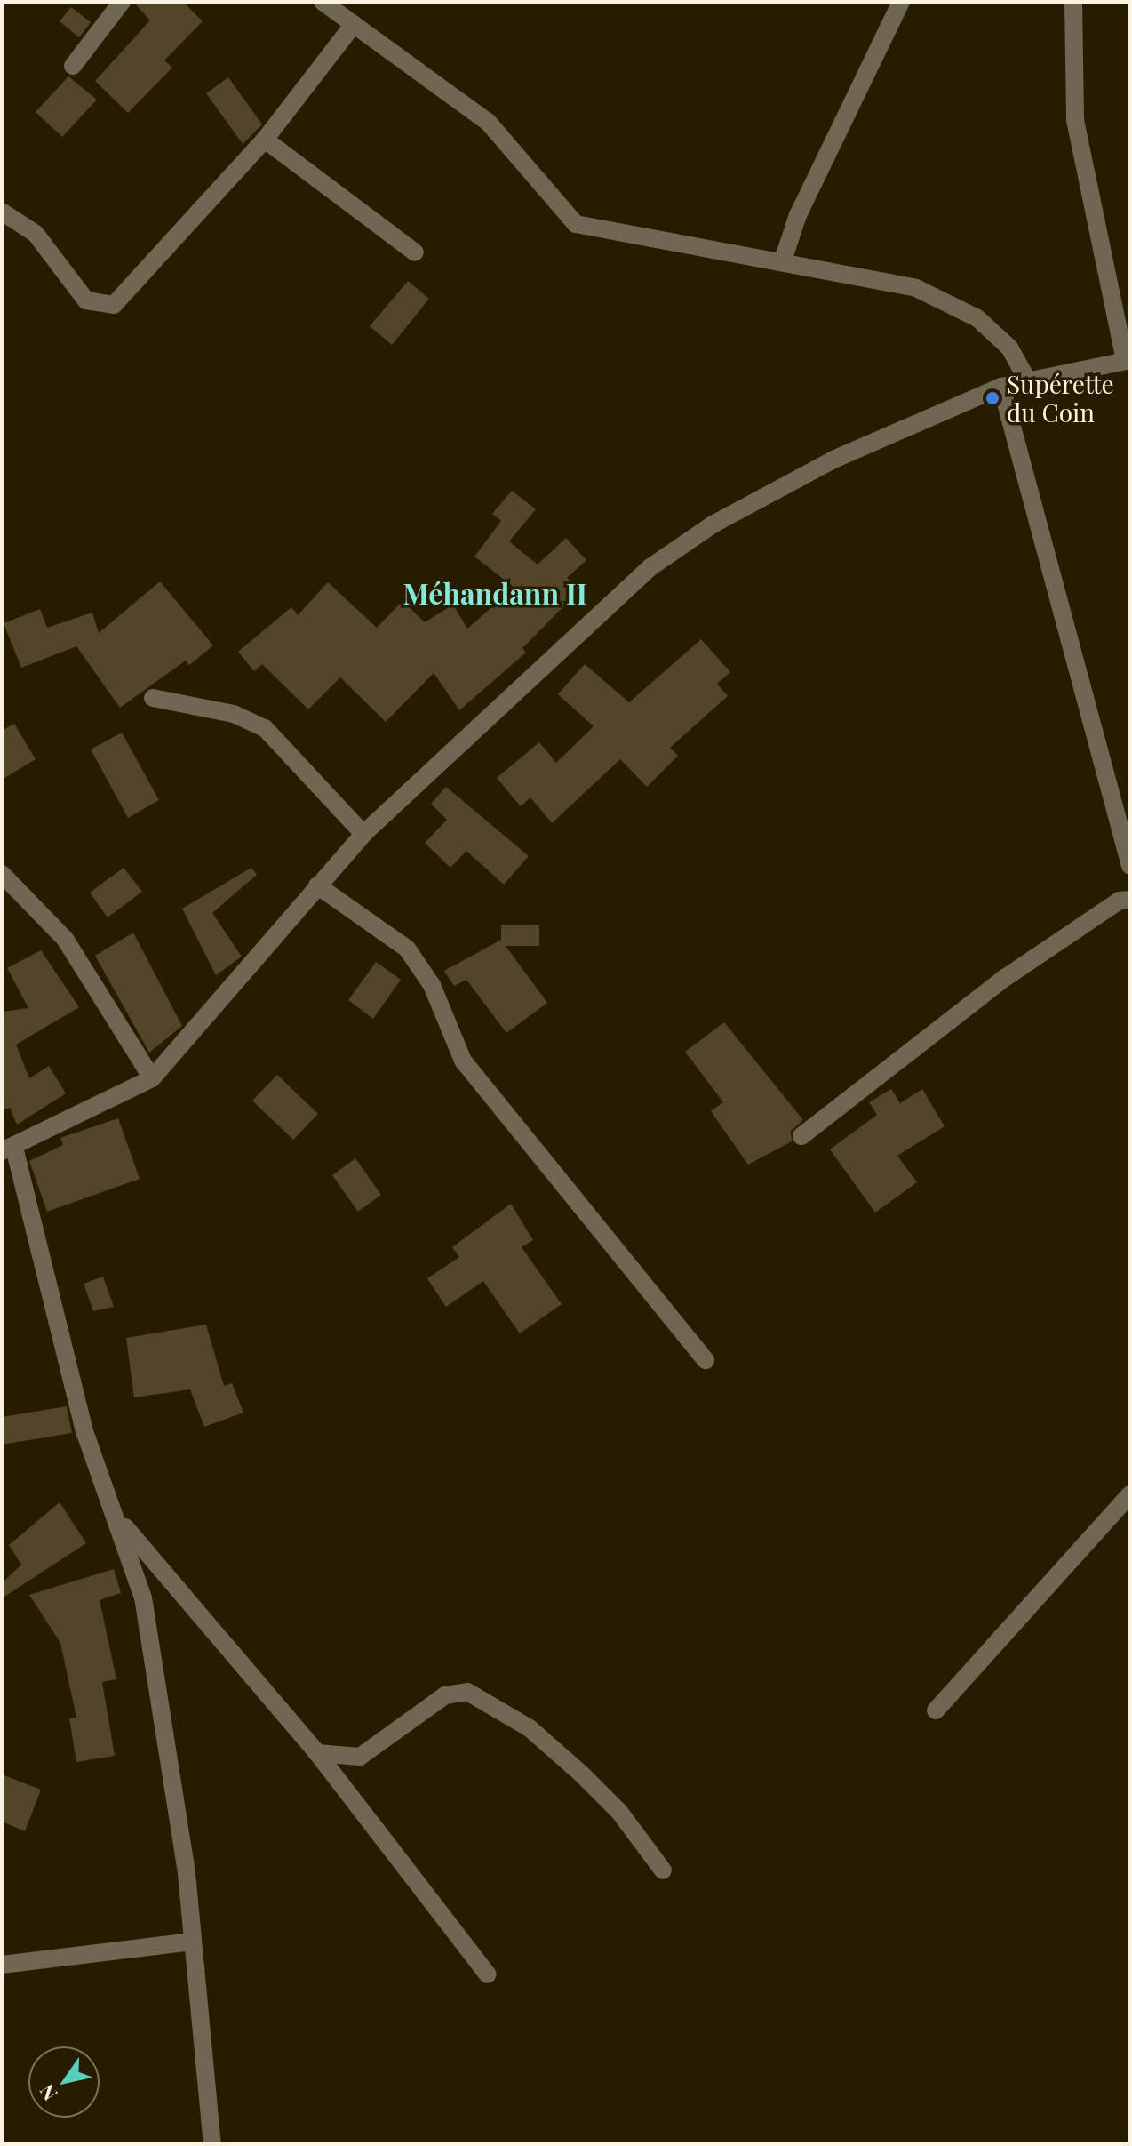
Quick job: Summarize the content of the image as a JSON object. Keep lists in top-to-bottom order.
{
  "districts": ["Méhandann II"],
  "places": ["Supérette du Coin"],
  "north": "bottom left"
}
